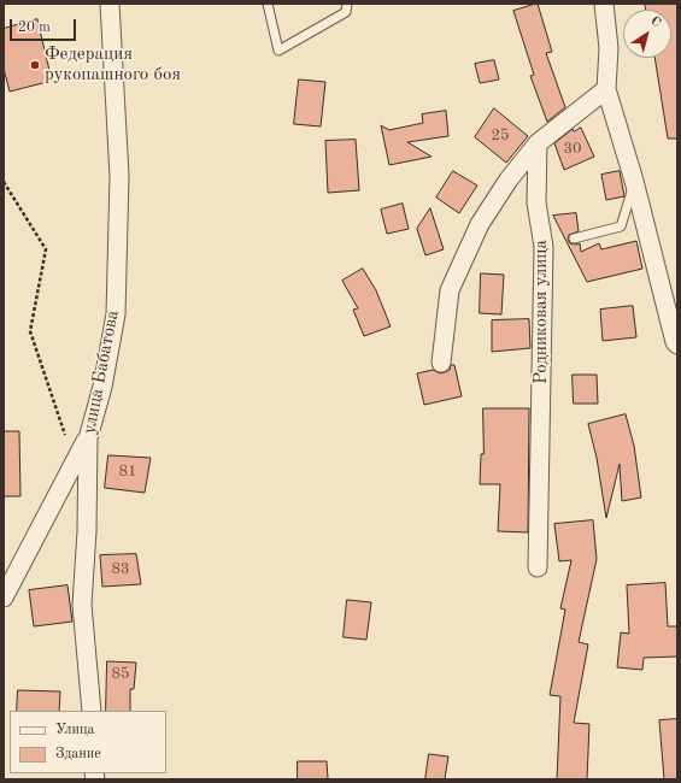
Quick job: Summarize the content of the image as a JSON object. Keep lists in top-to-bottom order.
{
  "streets": {
    "street": ["Родниковая улица", "улица Бабатова"]
  },
  "places": ["Федерация рукопашного боя"],
  "house_numbers": [
    "25",
    "30",
    "81",
    "83",
    "85"
  ],
  "legend": ["Улица", "Здание"],
  "scale_bar": "20 m",
  "north": "top right"
}
